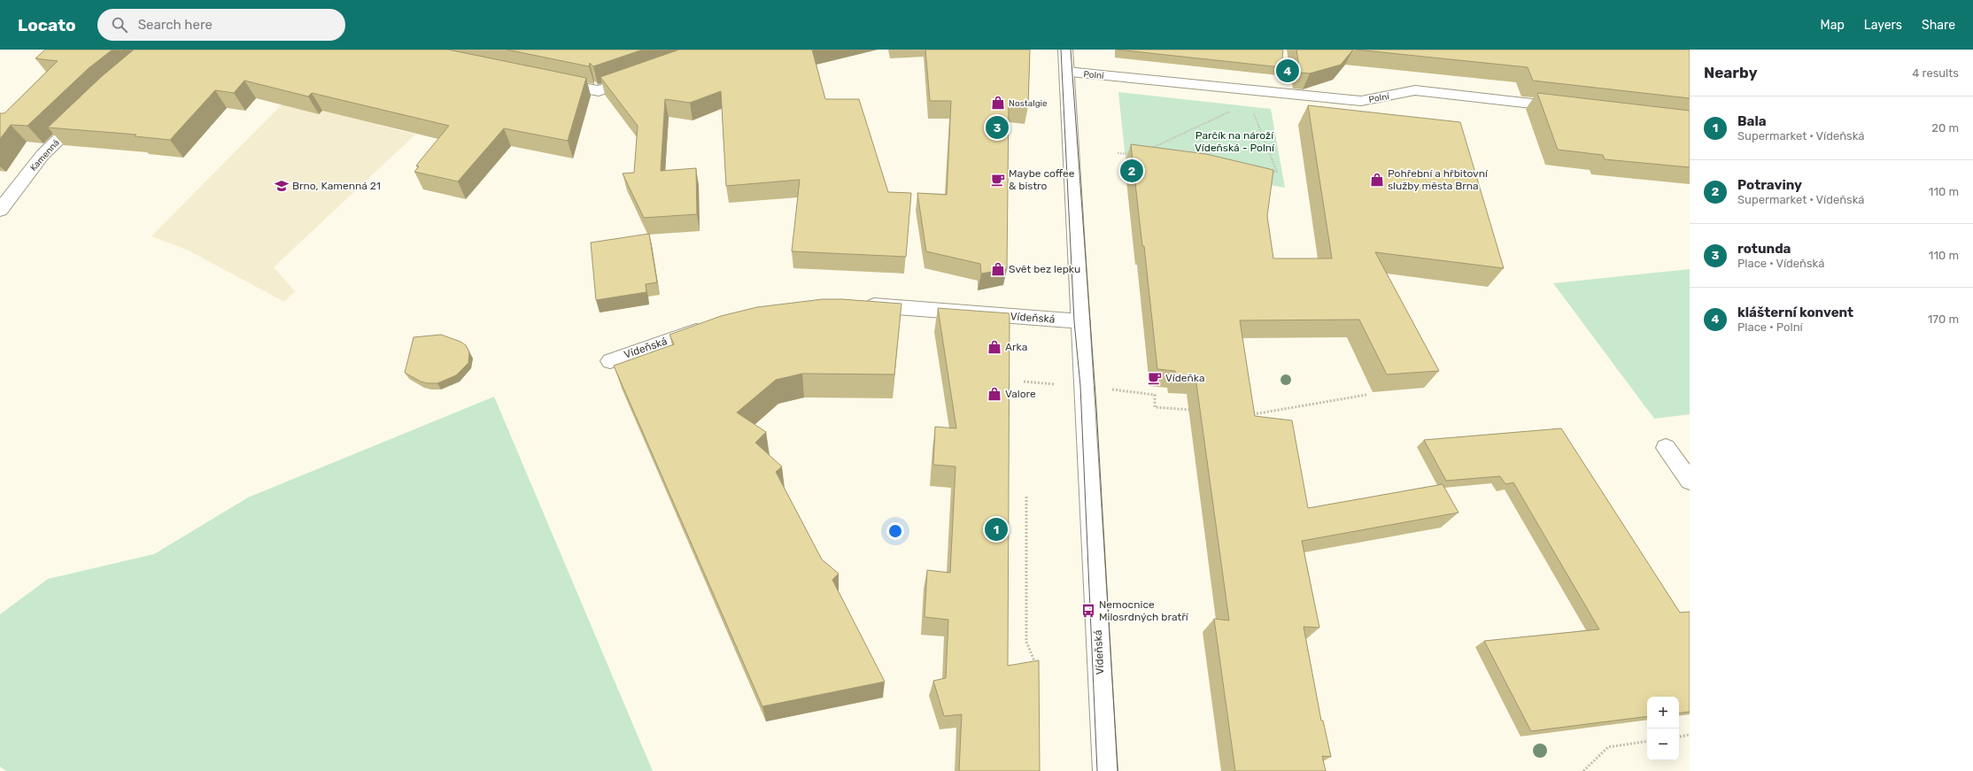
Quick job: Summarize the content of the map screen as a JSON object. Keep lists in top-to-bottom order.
{
  "streets": {
    "street": ["Polní", "Kamenná", "Vídeňská"]
  },
  "crossings": [
    ["Polní", "Vídeňská"]
  ],
  "parks": ["Parčík na nároží Vídeňská - Polní"],
  "places": {
    "shop": [
      "Nostalgie",
      "Pohřební a hřbitovní služby města Brna",
      "Svět bez lepku",
      "Arka",
      "Valore"
    ],
    "cafe": ["Maybe coffee & bistro", "Vídeňka"],
    "school or university": ["Brno, Kamenná 21"],
    "bus stop": ["Nemocnice Milosrdných bratří"]
  },
  "page": {
    "header": "Locato",
    "search": "Search here",
    "nav": ["Map", "Layers", "Share"],
    "heading": ["Nearby", "4 results"],
    "pins": [
      "4",
      "3",
      "2",
      "1"
    ],
    "list": [
      {
        "mark": "1",
        "name": "Bala",
        "note": "Supermarket · Vídeňská",
        "value": "20 m"
      },
      {
        "mark": "2",
        "name": "Potraviny",
        "note": "Supermarket · Vídeňská",
        "value": "110 m"
      },
      {
        "mark": "3",
        "name": "rotunda",
        "note": "Place · Vídeňská",
        "value": "110 m"
      },
      {
        "mark": "4",
        "name": "klášterní konvent",
        "note": "Place · Polní",
        "value": "170 m"
      }
    ],
    "map_buttons": ["+", "−"]
  }
}
